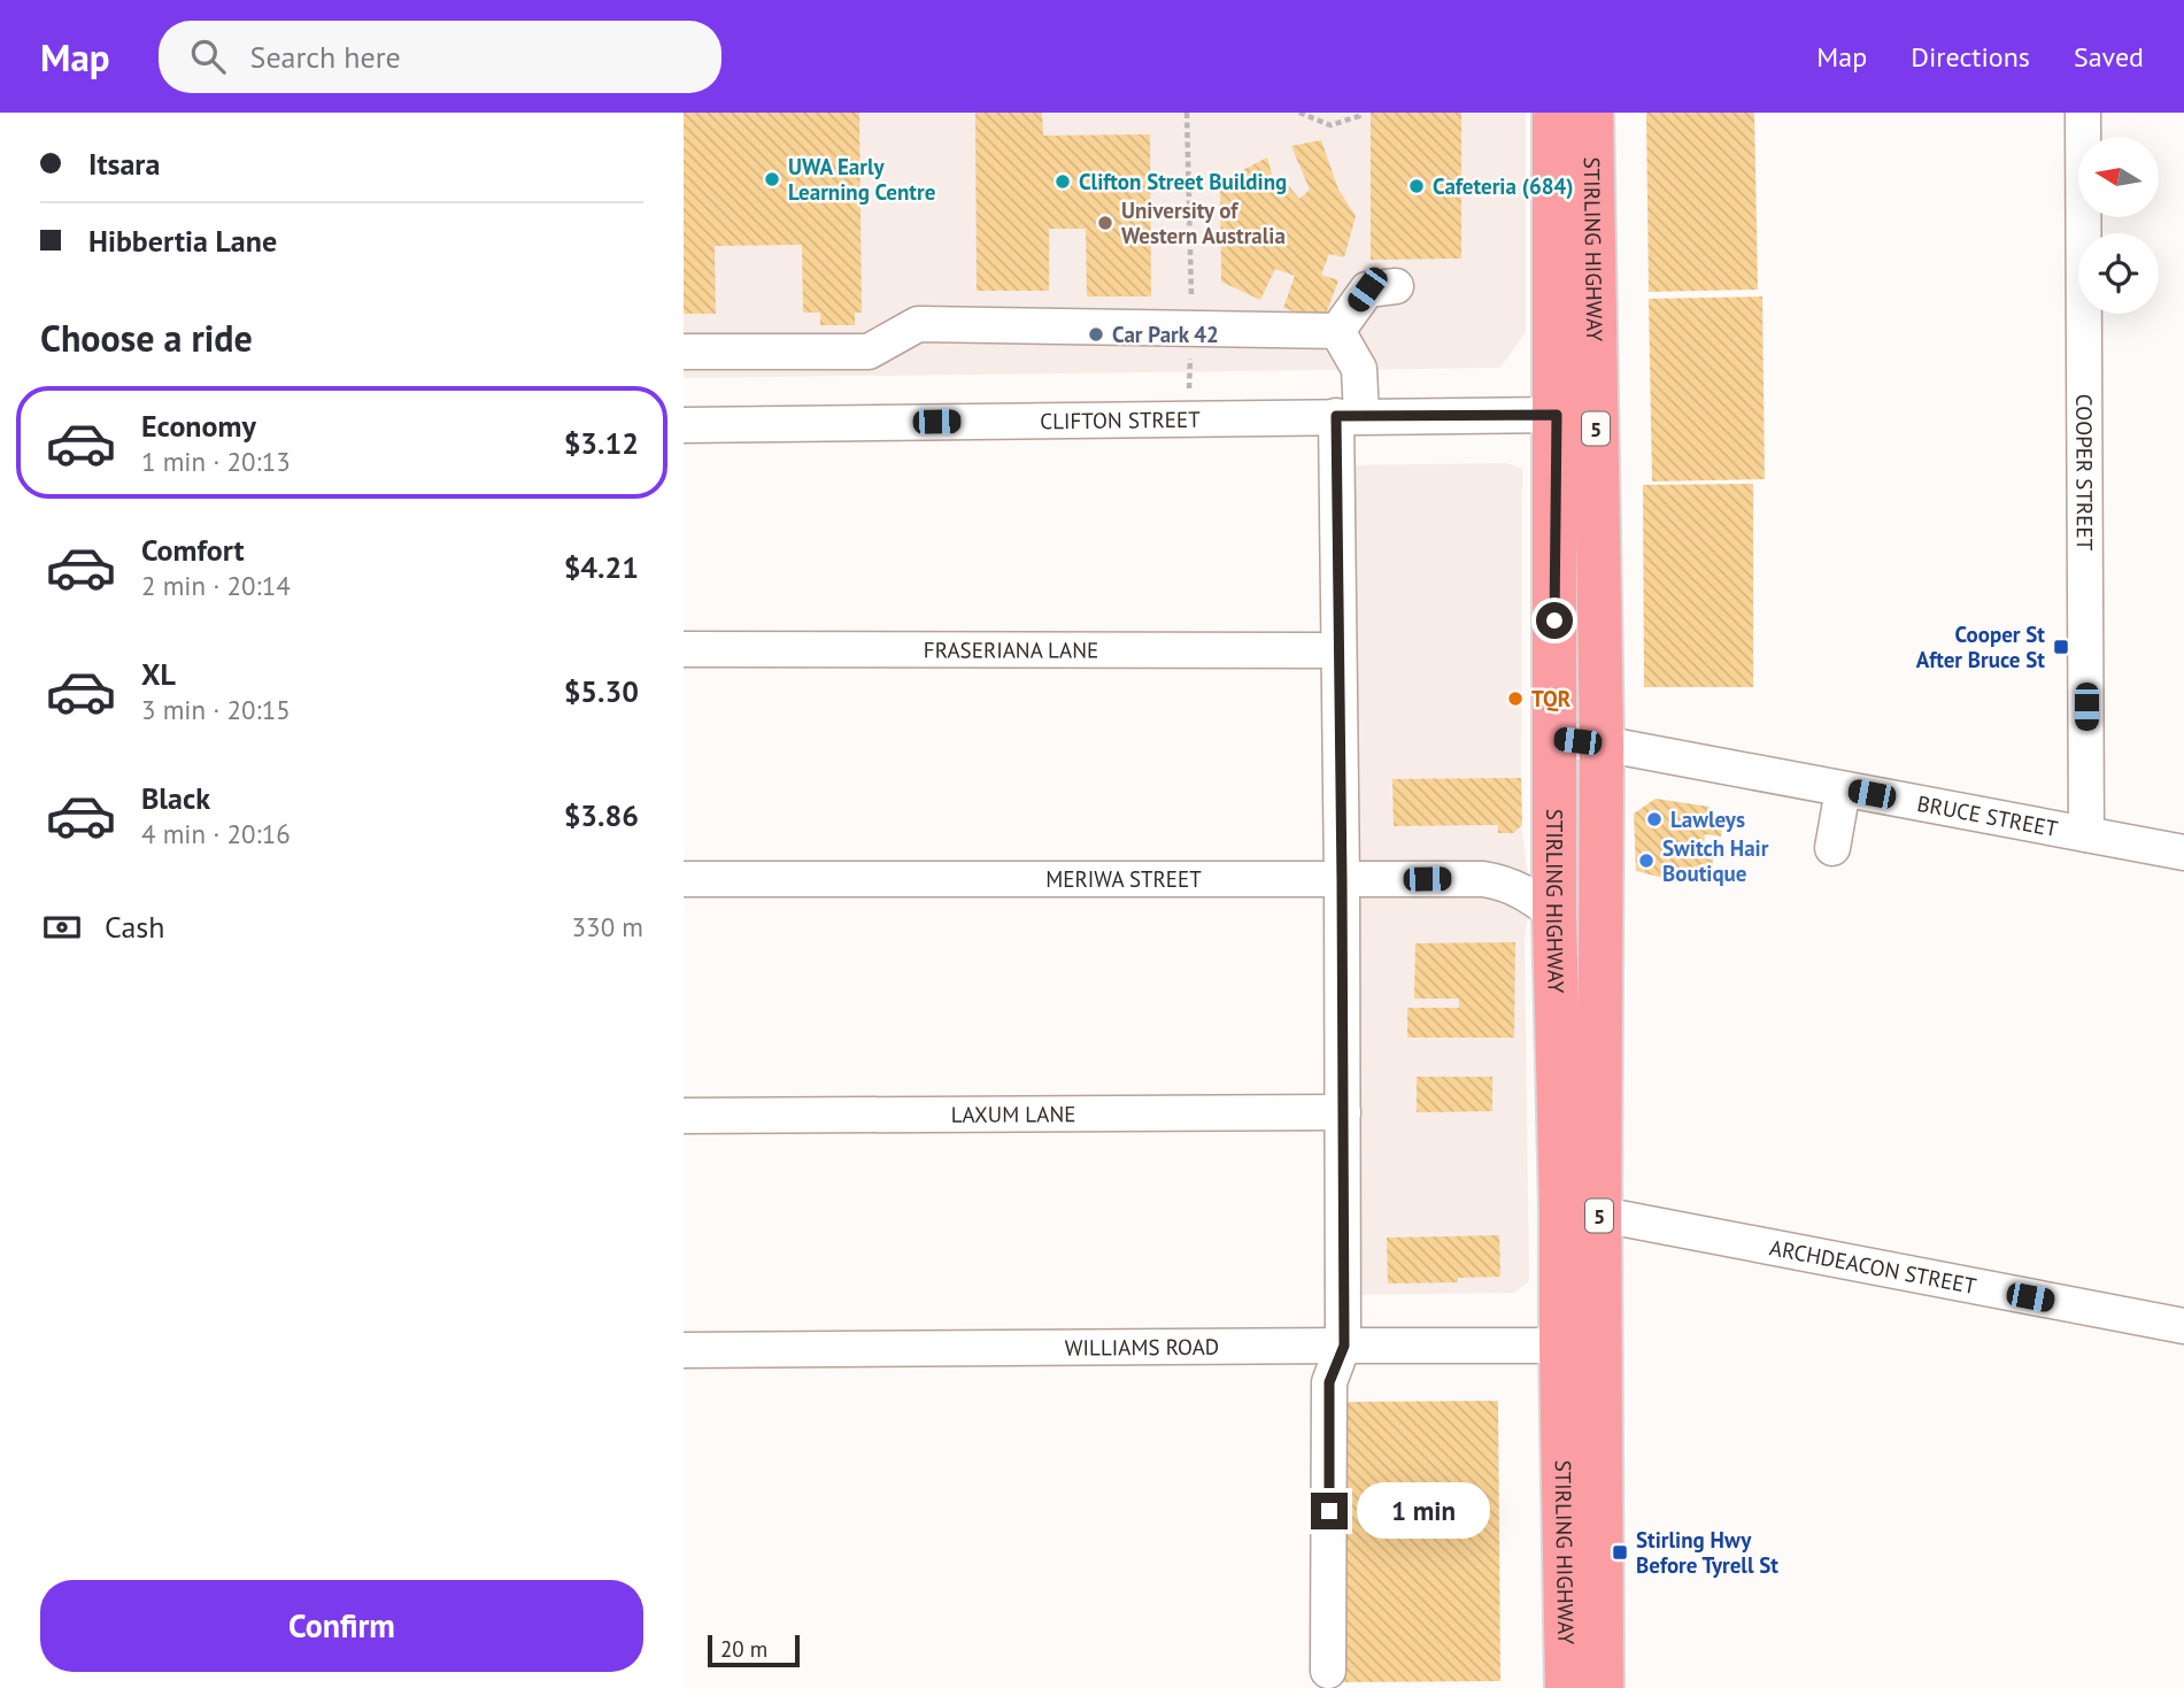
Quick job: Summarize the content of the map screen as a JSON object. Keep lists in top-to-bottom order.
{
  "streets": {
    "highway": ["STIRLING HIGHWAY", "5"],
    "street": [
      "CLIFTON STREET",
      "COOPER STREET",
      "FRASERIANA LANE",
      "BRUCE STREET",
      "MERIWA STREET",
      "LAXUM LANE",
      "ARCHDEACON STREET",
      "WILLIAMS ROAD"
    ]
  },
  "crossings": [
    ["STIRLING HIGHWAY", "CLIFTON STREET"],
    ["STIRLING HIGHWAY", "BRUCE STREET"],
    ["STIRLING HIGHWAY", "MERIWA STREET"],
    ["STIRLING HIGHWAY", "ARCHDEACON STREET"],
    ["STIRLING HIGHWAY", "WILLIAMS ROAD"],
    ["COOPER STREET", "BRUCE STREET"]
  ],
  "places": {
    "other": [
      "UWA Early Learning Centre",
      "Clifton Street Building",
      "Cafeteria (684)",
      "University of Western Australia",
      "Car Park 42",
      "TQR",
      "Lawleys",
      "Switch Hair Boutique"
    ],
    "transit": ["Cooper St After Bruce St", "Stirling Hwy Before Tyrell St"]
  },
  "scale_bar": "20 m",
  "north": "left",
  "page": {
    "header": "Map",
    "search": "Search here",
    "nav": ["Map", "Directions", "Saved"],
    "banner": ["Itsara", "Hibbertia Lane"],
    "heading": "Choose a ride",
    "list": [
      {
        "name": "Economy",
        "note": "1 min · 20:13",
        "value": "$3.12"
      },
      {
        "name": "Comfort",
        "note": "2 min · 20:14",
        "value": "$4.21"
      },
      {
        "name": "XL",
        "note": "3 min · 20:15",
        "value": "$5.30"
      },
      {
        "name": "Black",
        "note": "4 min · 20:16",
        "value": "$3.86"
      }
    ],
    "pay": ["Cash", "330 m"],
    "bubble": "1 min",
    "buttons": "Confirm",
    "scale": "20 m"
  }
}
